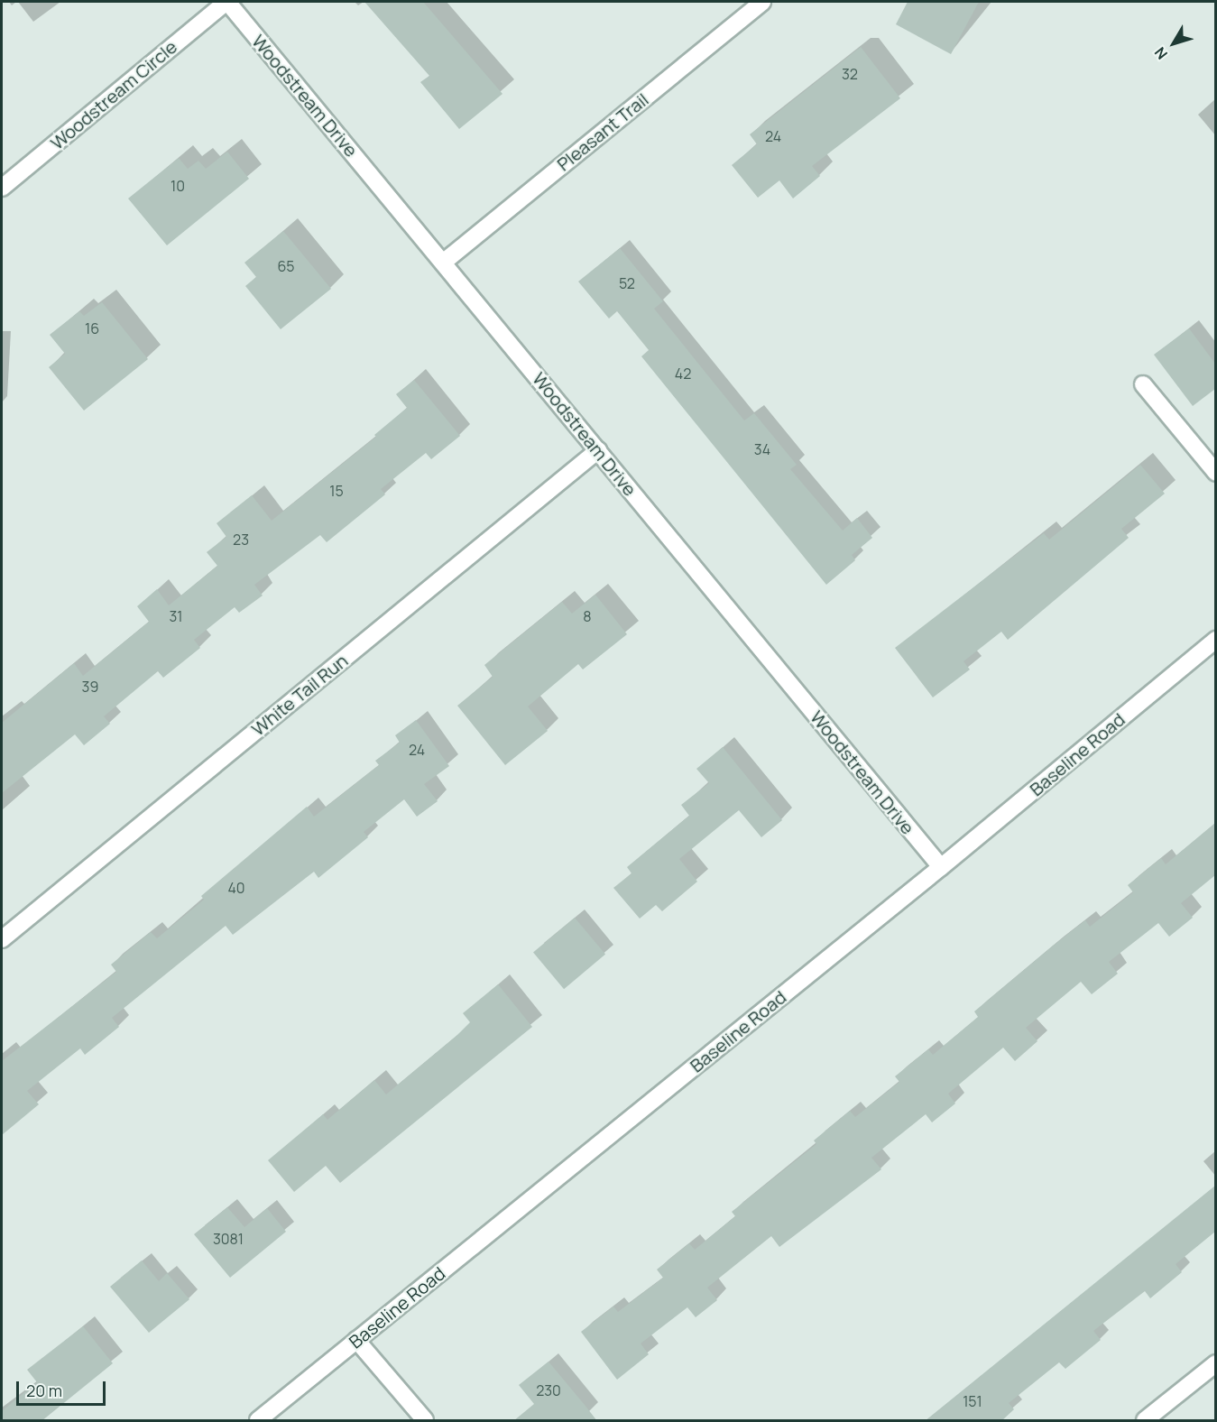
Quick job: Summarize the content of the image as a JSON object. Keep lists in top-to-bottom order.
{
  "streets": {
    "street": [
      "Woodstream Circle",
      "Woodstream Drive",
      "Pleasant Trail",
      "White Tail Run",
      "Baseline Road"
    ]
  },
  "crossings": [
    ["Woodstream Circle", "Woodstream Drive"],
    ["Woodstream Drive", "Pleasant Trail"],
    ["Woodstream Drive", "White Tail Run"],
    ["Woodstream Drive", "Baseline Road"]
  ],
  "house_numbers": [
    "32",
    "24",
    "10",
    "65",
    "52",
    "16",
    "42",
    "34",
    "15",
    "23",
    "31",
    "8",
    "39",
    "24",
    "40",
    "3081",
    "230",
    "151"
  ],
  "scale_bar": "20 m",
  "north": "bottom left"
}
